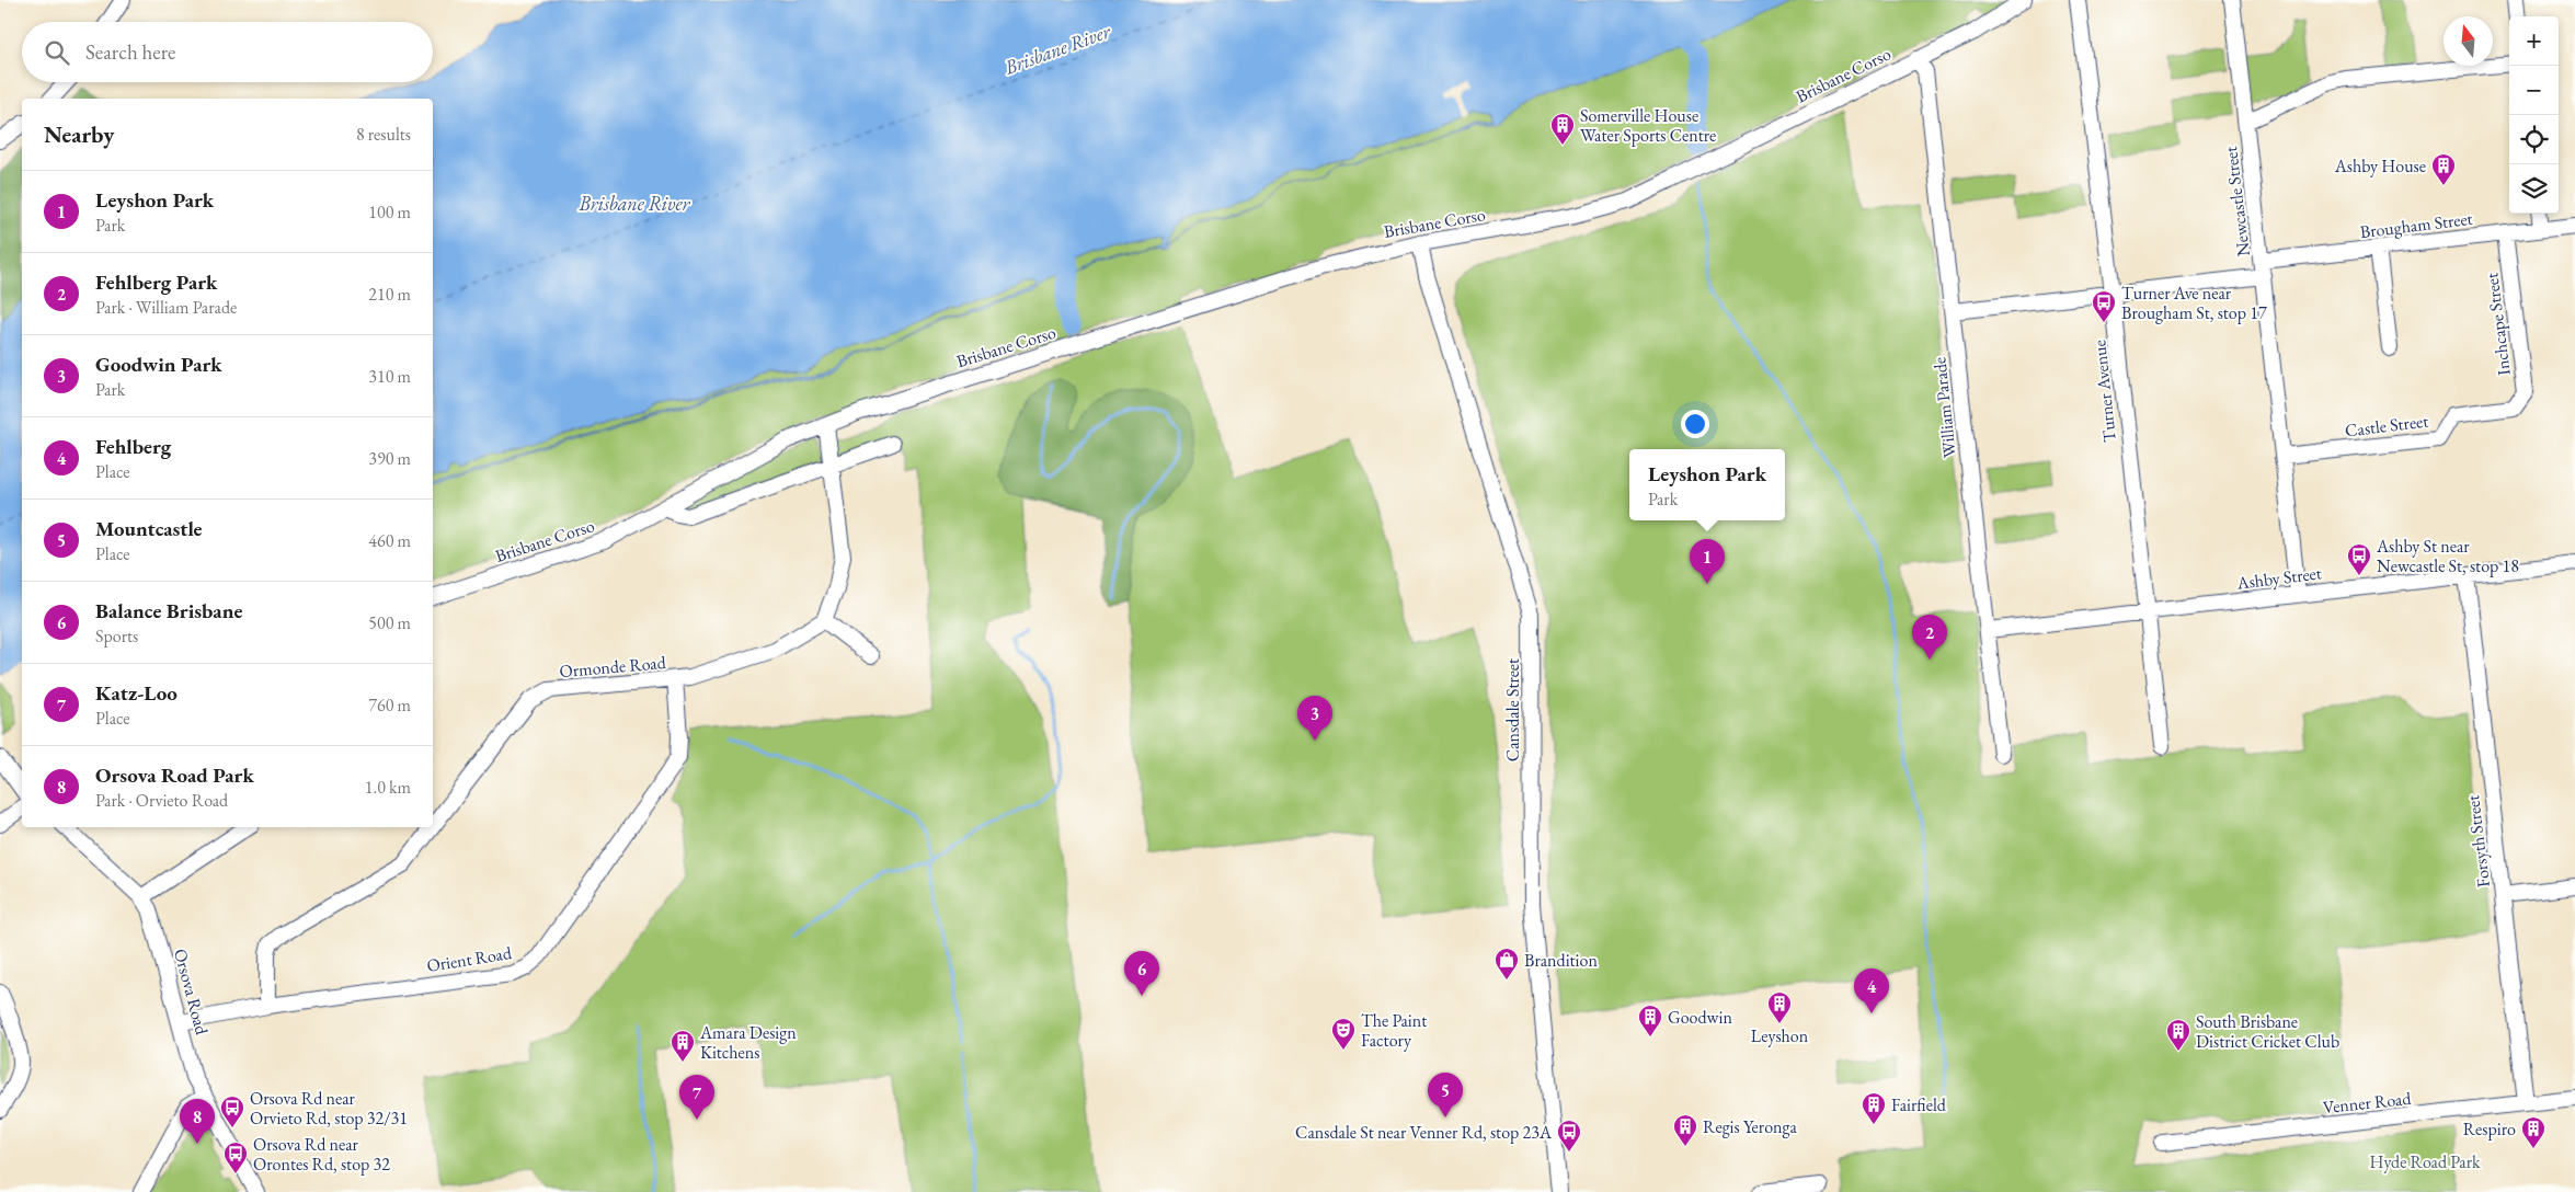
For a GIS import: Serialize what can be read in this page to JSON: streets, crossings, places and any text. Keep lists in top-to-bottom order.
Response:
{
  "streets": {
    "street": [
      "Brisbane Corso",
      "Newcastle Street",
      "Brougham Street",
      "Inchcape Street",
      "Turner Avenue",
      "William Parade",
      "Castle Street",
      "Ashby Street",
      "Ormonde Road",
      "Cansdale Street",
      "Forsyth Street",
      "Orient Road",
      "Orsova Road",
      "Venner Road"
    ]
  },
  "crossings": [
    ["Brisbane Corso", "William Parade"],
    ["Brisbane Corso", "Cansdale Street"],
    ["Newcastle Street", "Brougham Street"],
    ["Newcastle Street", "Castle Street"],
    ["Newcastle Street", "Ashby Street"],
    ["Brougham Street", "Inchcape Street"],
    ["Brougham Street", "Turner Avenue"],
    ["Brougham Street", "William Parade"],
    ["Inchcape Street", "Castle Street"],
    ["Turner Avenue", "Ashby Street"],
    ["William Parade", "Ashby Street"],
    ["Ashby Street", "Forsyth Street"],
    ["Ormonde Road", "Orient Road"],
    ["Forsyth Street", "Venner Road"],
    ["Orient Road", "Orsova Road"]
  ],
  "water": ["Brisbane River"],
  "parks": ["Hyde Road Park"],
  "places": {
    "building": [
      "Somerville House Water Sports Centre",
      "Ashby House",
      "Leyshon",
      "Goodwin",
      "South Brisbane District Cricket Club",
      "Amara Design Kitchens",
      "Fairfield",
      "Regis Yeronga",
      "Respiro"
    ],
    "bus stop": [
      "Turner Ave near Brougham St, stop 17",
      "Ashby St near Newcastle St, stop 18",
      "Orsova Rd near Orvieto Rd, stop 32/31",
      "Cansdale St near Venner Rd, stop 23A",
      "Orsova Rd near Orontes Rd, stop 32"
    ],
    "shop": ["Brandition"],
    "theatre": ["The Paint Factory"]
  },
  "north": "top",
  "page": {
    "map_buttons": ["+", "−"],
    "search": "Search here",
    "heading": ["Nearby", "8 results"],
    "list": [
      {
        "mark": "1",
        "name": "Leyshon Park",
        "note": "Park",
        "value": "100 m"
      },
      {
        "mark": "2",
        "name": "Fehlberg Park",
        "note": "Park · William Parade",
        "value": "210 m"
      },
      {
        "mark": "3",
        "name": "Goodwin Park",
        "note": "Park",
        "value": "310 m"
      },
      {
        "mark": "4",
        "name": "Fehlberg",
        "note": "Place",
        "value": "390 m"
      },
      {
        "mark": "5",
        "name": "Mountcastle",
        "note": "Place",
        "value": "460 m"
      },
      {
        "mark": "6",
        "name": "Balance Brisbane",
        "note": "Sports",
        "value": "500 m"
      },
      {
        "mark": "7",
        "name": "Katz-Loo",
        "note": "Place",
        "value": "760 m"
      },
      {
        "mark": "8",
        "name": "Orsova Road Park",
        "note": "Park · Orvieto Road",
        "value": "1.0 km"
      }
    ],
    "popup": ["Leyshon Park", "Park"],
    "pins": [
      "1",
      "2",
      "3",
      "6",
      "4",
      "5",
      "7",
      "8"
    ]
  }
}
